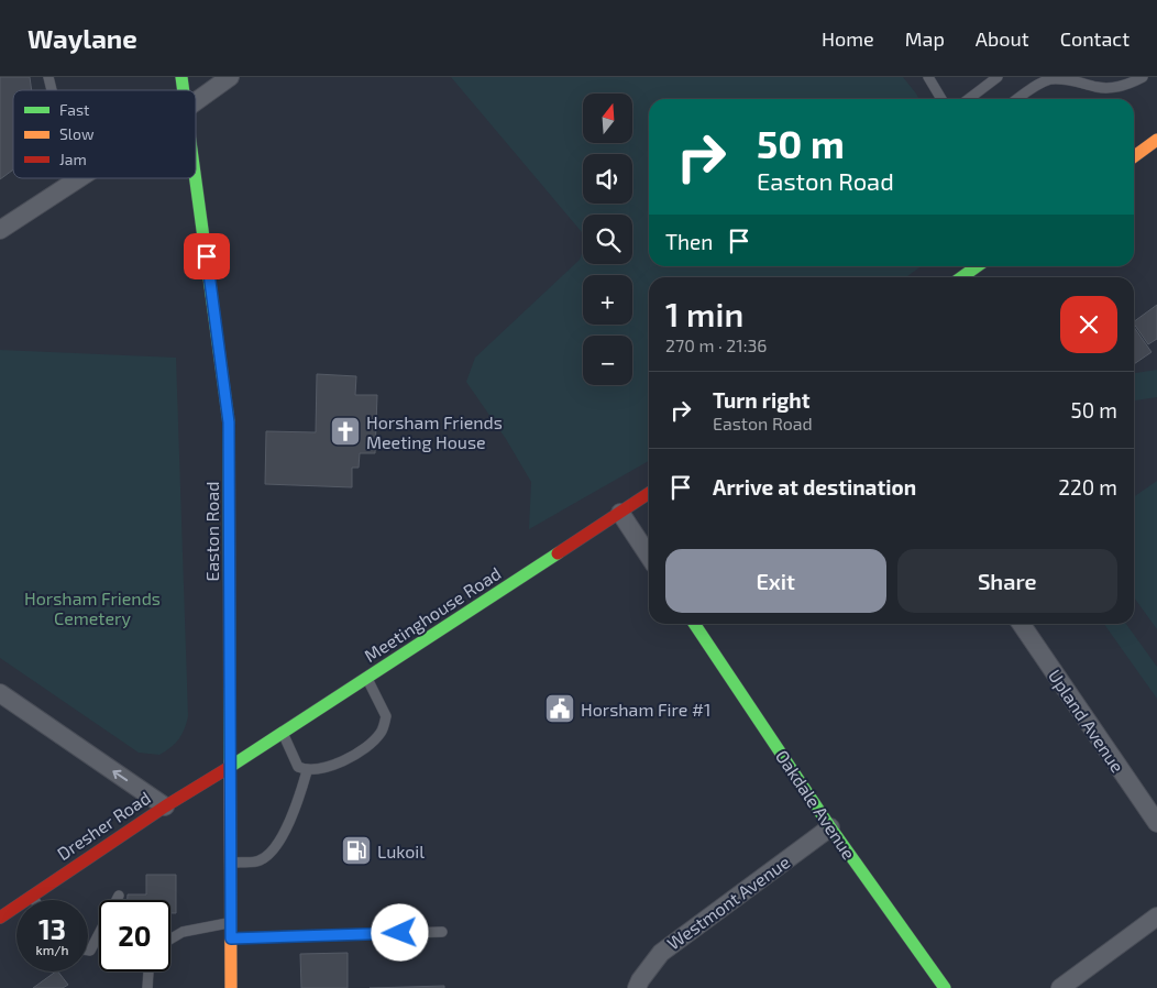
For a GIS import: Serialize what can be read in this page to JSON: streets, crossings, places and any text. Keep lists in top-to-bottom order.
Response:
{
  "streets": {
    "main road": [
      "Easton Road",
      "Meetinghouse Road",
      "Oakdale Avenue",
      "Dresher Road"
    ],
    "street": ["Upland Avenue", "Westmont Avenue"]
  },
  "crossings": [
    ["Easton Road", "Meetinghouse Road"],
    ["Easton Road", "Dresher Road"],
    ["Meetinghouse Road", "Dresher Road"],
    ["Oakdale Avenue", "Westmont Avenue"]
  ],
  "parks": ["Horsham Friends Cemetery"],
  "places": {
    "church": ["Horsham Friends Meeting House"],
    "public building": ["Horsham Fire #1"],
    "fuel station": ["Lukoil"]
  },
  "legend": ["Fast", "Slow", "Jam"],
  "north": "top",
  "page": {
    "header": "Waylane",
    "nav": [
      "Home",
      "Map",
      "About",
      "Contact"
    ],
    "map_buttons": ["+", "−"],
    "turn": ["50 m", "Easton Road"],
    "then": "Then",
    "heading": ["1 min", "270 m · 21:36"],
    "list": [
      {
        "name": "Turn right",
        "note": "Easton Road",
        "value": "50 m"
      },
      {
        "name": "Arrive at destination",
        "value": "220 m"
      }
    ],
    "buttons": ["Exit", "Share"],
    "speed": "13 km/h",
    "limit": "20"
  }
}
